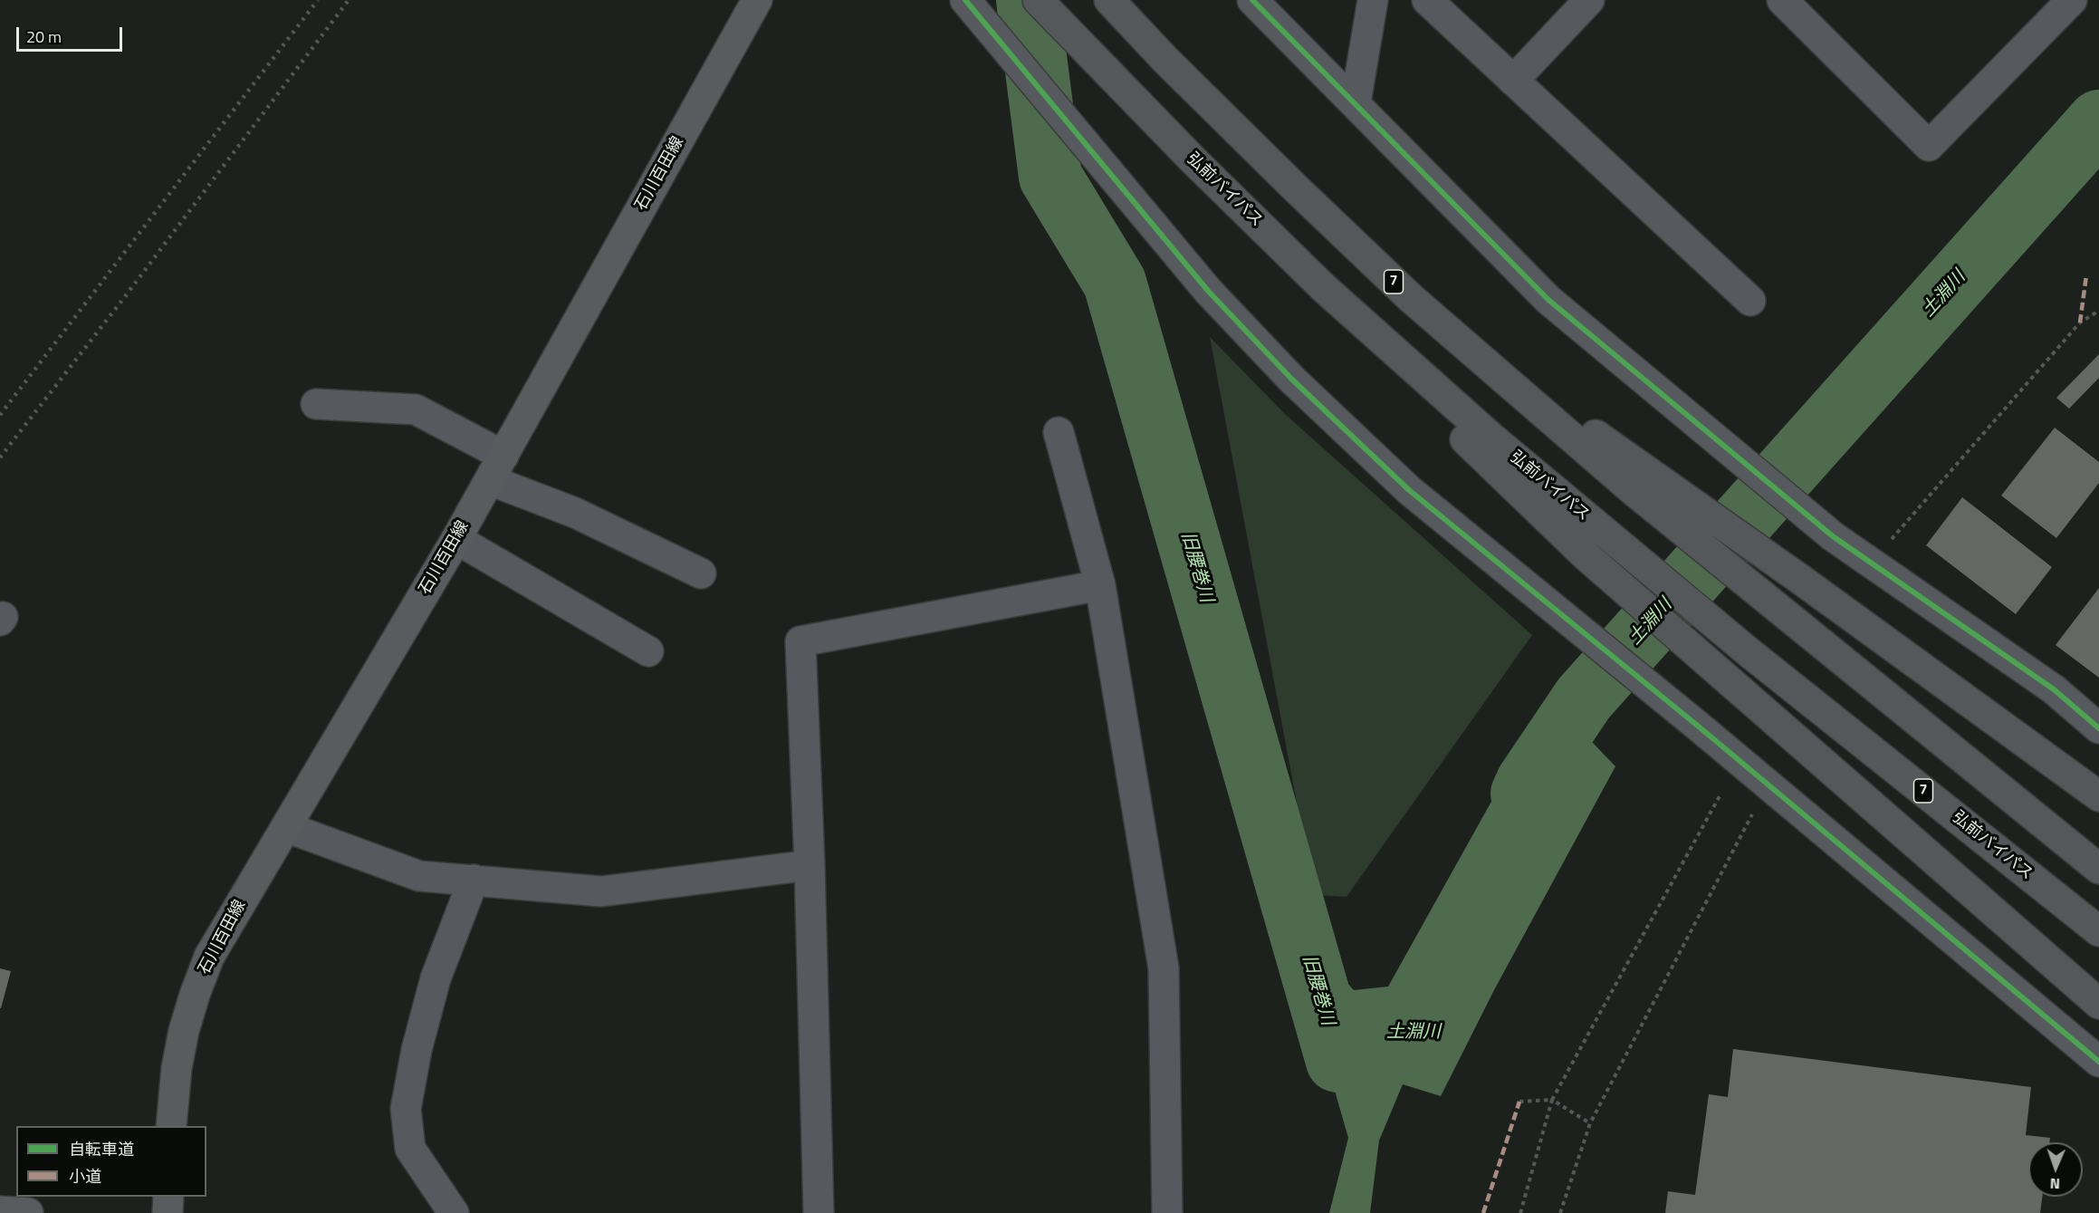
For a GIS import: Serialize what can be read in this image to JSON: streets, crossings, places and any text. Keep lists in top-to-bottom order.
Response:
{
  "streets": {
    "highway": ["弘前バイパス", "7"],
    "main road": ["石川百田線"]
  },
  "water": ["土淵川", "旧腰巻川"],
  "legend": ["自転車道", "小道"],
  "scale_bar": "20 m",
  "north": "bottom"
}
